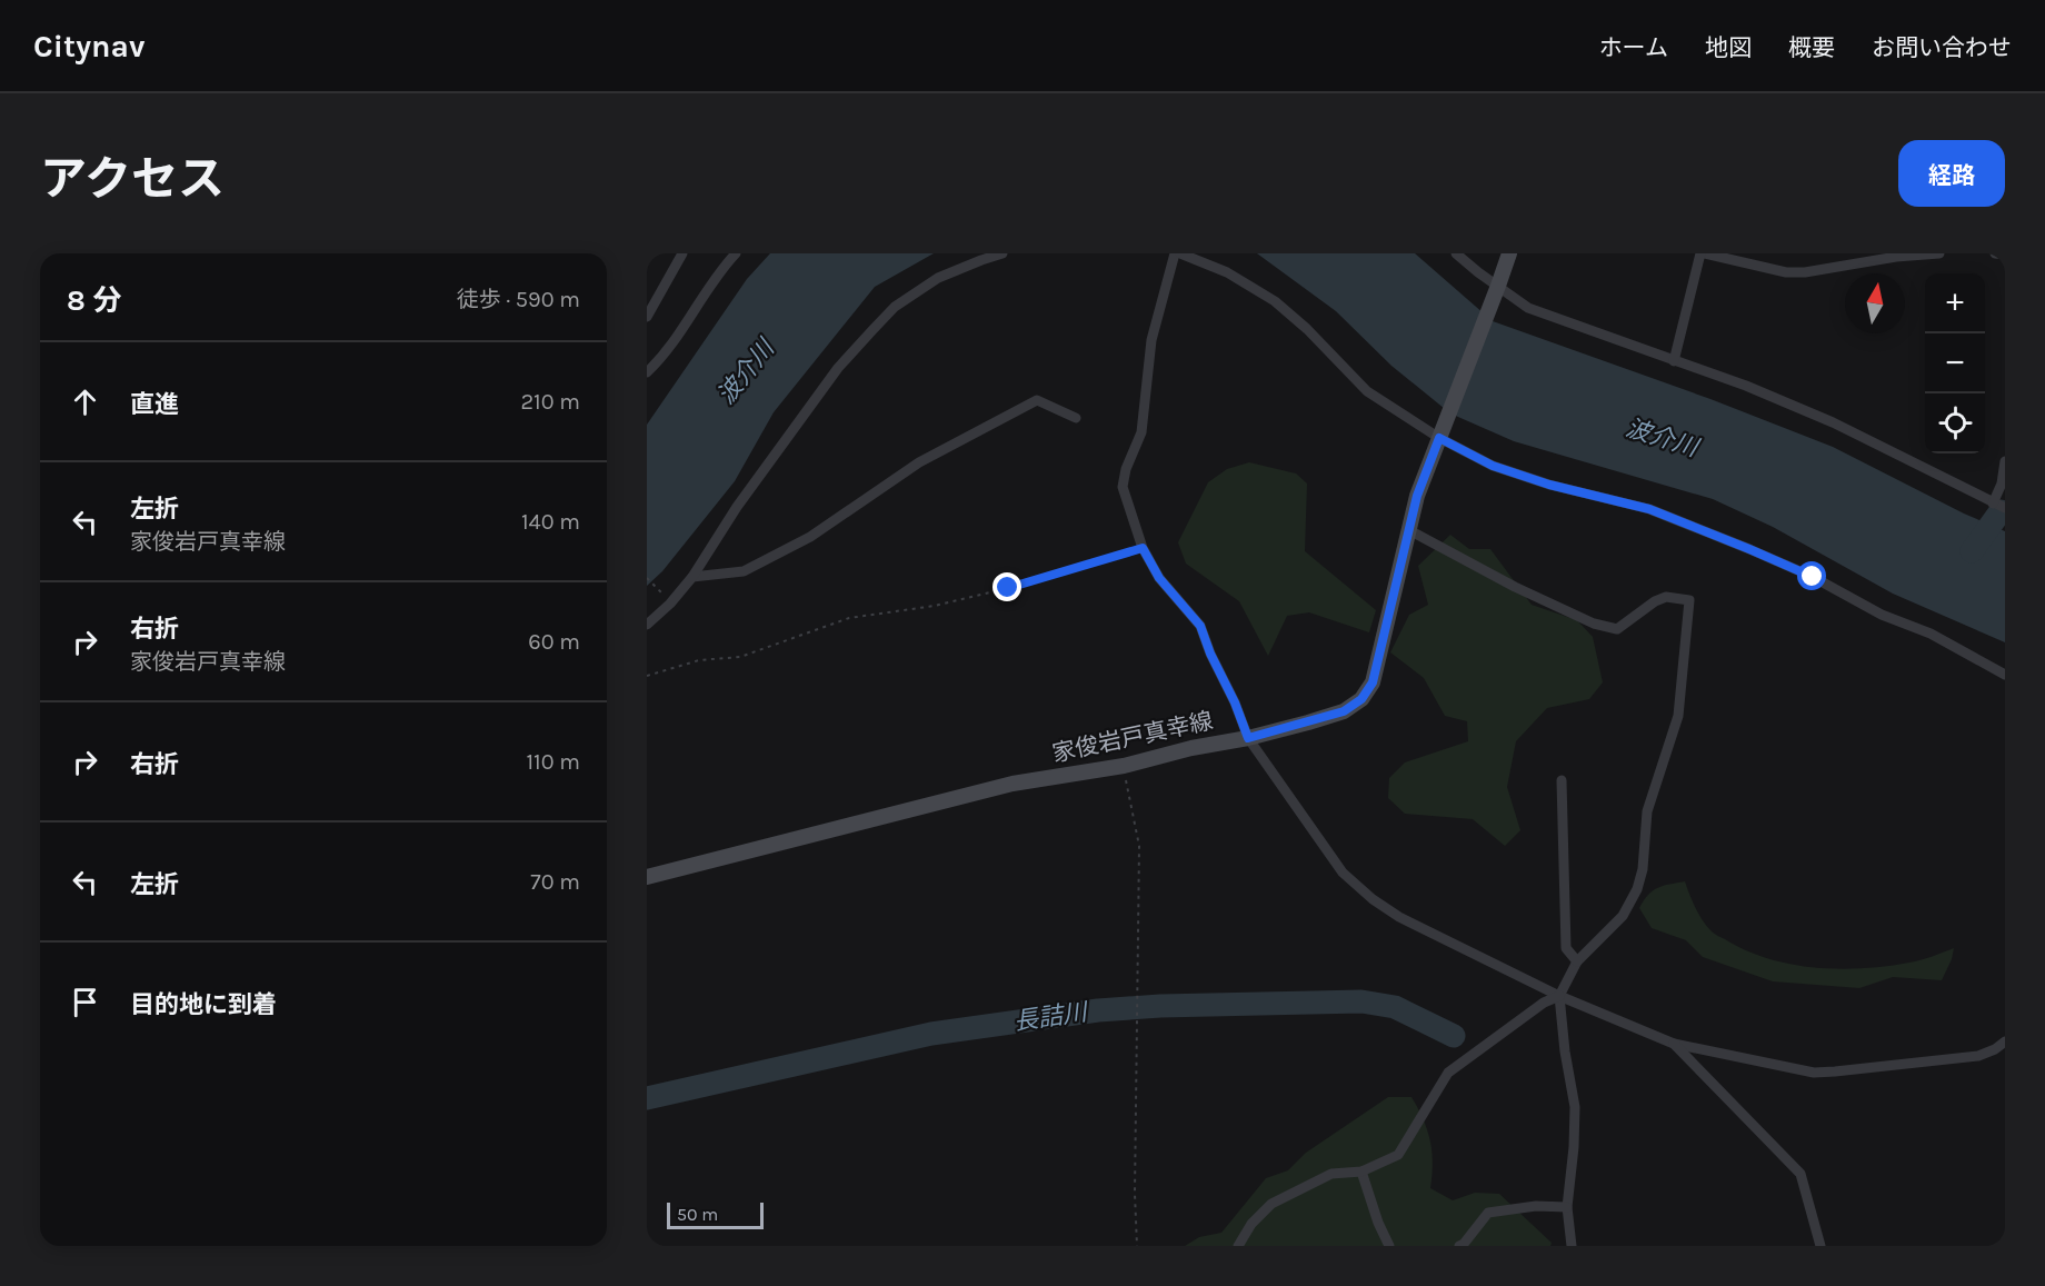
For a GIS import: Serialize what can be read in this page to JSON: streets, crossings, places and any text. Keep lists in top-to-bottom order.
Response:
{
  "streets": {
    "main road": ["家俊岩戸真幸線"]
  },
  "water": ["波介川", "長詰川"],
  "scale_bar": "50 m",
  "north": "top",
  "page": {
    "header": "Citynav",
    "nav": [
      "ホーム",
      "地図",
      "概要",
      "お問い合わせ"
    ],
    "title": "アクセス",
    "buttons": "経路",
    "heading": ["8 分", "徒歩 · 590 m"],
    "map_buttons": ["+", "−"],
    "list": [
      ["直進", "210 m"],
      ["左折", "家俊岩戸真幸線", "140 m"],
      ["右折", "家俊岩戸真幸線", "60 m"],
      ["右折", "110 m"],
      ["左折", "70 m"],
      "目的地に到着"
    ],
    "scale": "50 m"
  }
}
